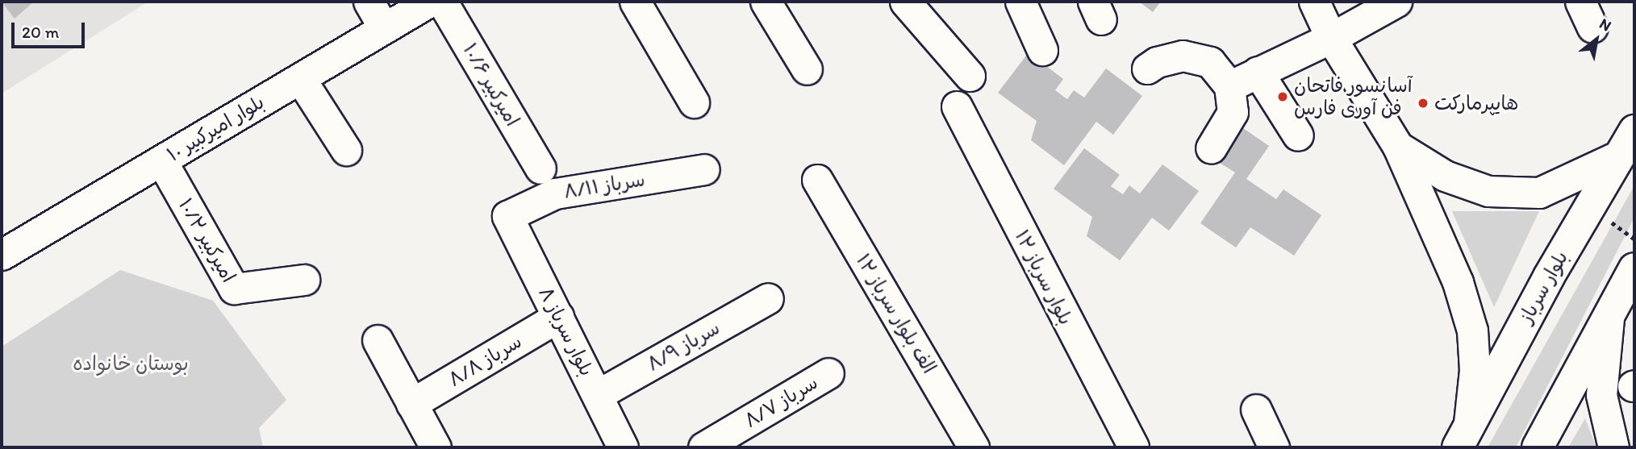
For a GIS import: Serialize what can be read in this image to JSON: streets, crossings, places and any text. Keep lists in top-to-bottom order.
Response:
{
  "streets": {
    "main road": ["بلوار سرباز"],
    "street": [
      "۱۰/۶ امیرکبیر",
      "۱۰ بلوار امیرکبیر",
      "۸/۱۱ سرباز",
      "۱۰/۲ امیرکبیر",
      "۱۲ بلوار سرباز",
      "۱۲ الف بلوار سرباز",
      "۸ بلوار سرباز",
      "۸/۹ سرباز",
      "۸/۸ سرباز",
      "۸/۷ سرباز"
    ]
  },
  "crossings": [
    ["۱۰ بلوار امیرکبیر", "۱۰/۲ امیرکبیر"],
    ["۸/۱۱ سرباز", "۸ بلوار سرباز"],
    ["۸ بلوار سرباز", "۸/۹ سرباز"],
    ["۸ بلوار سرباز", "۸/۸ سرباز"]
  ],
  "parks": ["بوستان خانواده"],
  "places": ["آسانسور فاتحان فن آوری فارس", "هایپرمارکت"],
  "scale_bar": "20 m",
  "north": "top right"
}
